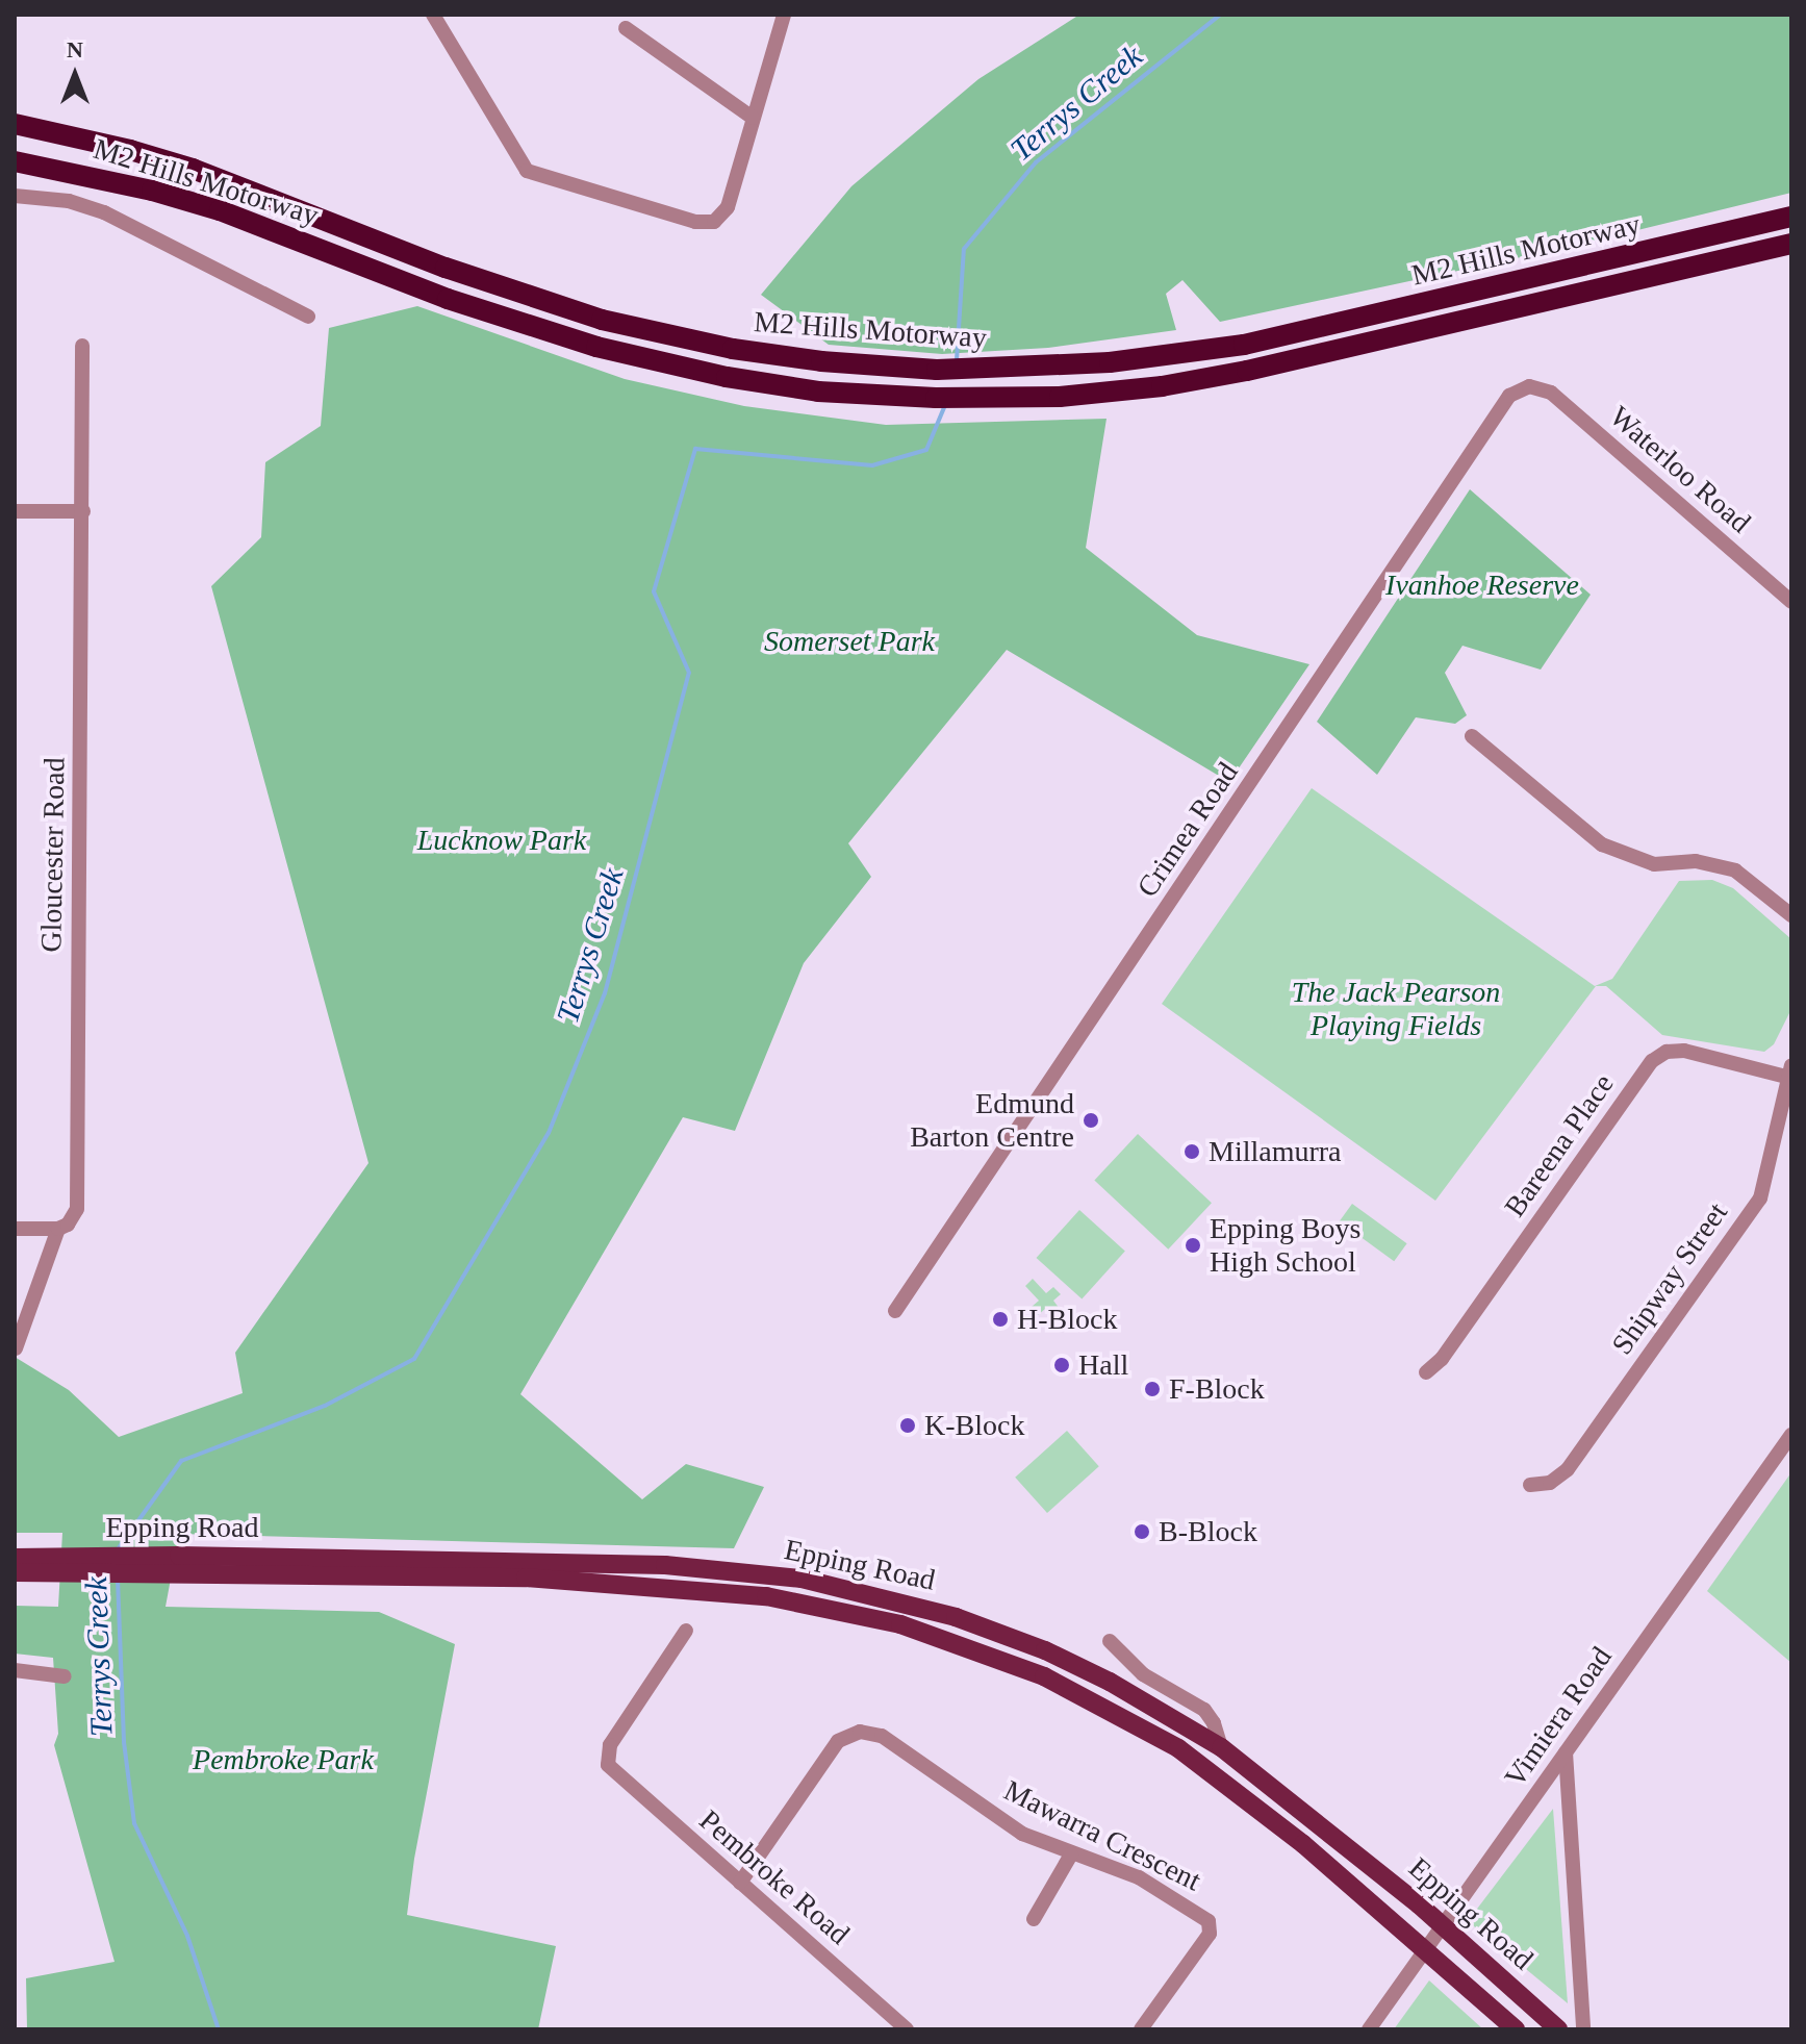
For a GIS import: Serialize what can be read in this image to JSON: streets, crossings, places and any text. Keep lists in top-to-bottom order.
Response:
{
  "streets": {
    "highway": ["M2 Hills Motorway"],
    "main road": ["Epping Road"],
    "street": [
      "Waterloo Road",
      "Crimea Road",
      "Gloucester Road",
      "Bareena Place",
      "Shipway Street",
      "Vimiera Road",
      "Mawarra Crescent",
      "Pembroke Road"
    ]
  },
  "crossings": [
    ["Waterloo Road", "Crimea Road"],
    ["Bareena Place", "Shipway Street"],
    ["Epping Road", "Vimiera Road"],
    ["Mawarra Crescent", "Pembroke Road"]
  ],
  "water": ["Terrys Creek"],
  "parks": [
    "Ivanhoe Reserve",
    "Somerset Park",
    "Lucknow Park",
    "The Jack Pearson Playing Fields",
    "Pembroke Park"
  ],
  "places": [
    "Edmund Barton Centre",
    "Millamurra",
    "Epping Boys High School",
    "H-Block",
    "Hall",
    "F-Block",
    "K-Block",
    "B-Block"
  ],
  "north": "top"
}
